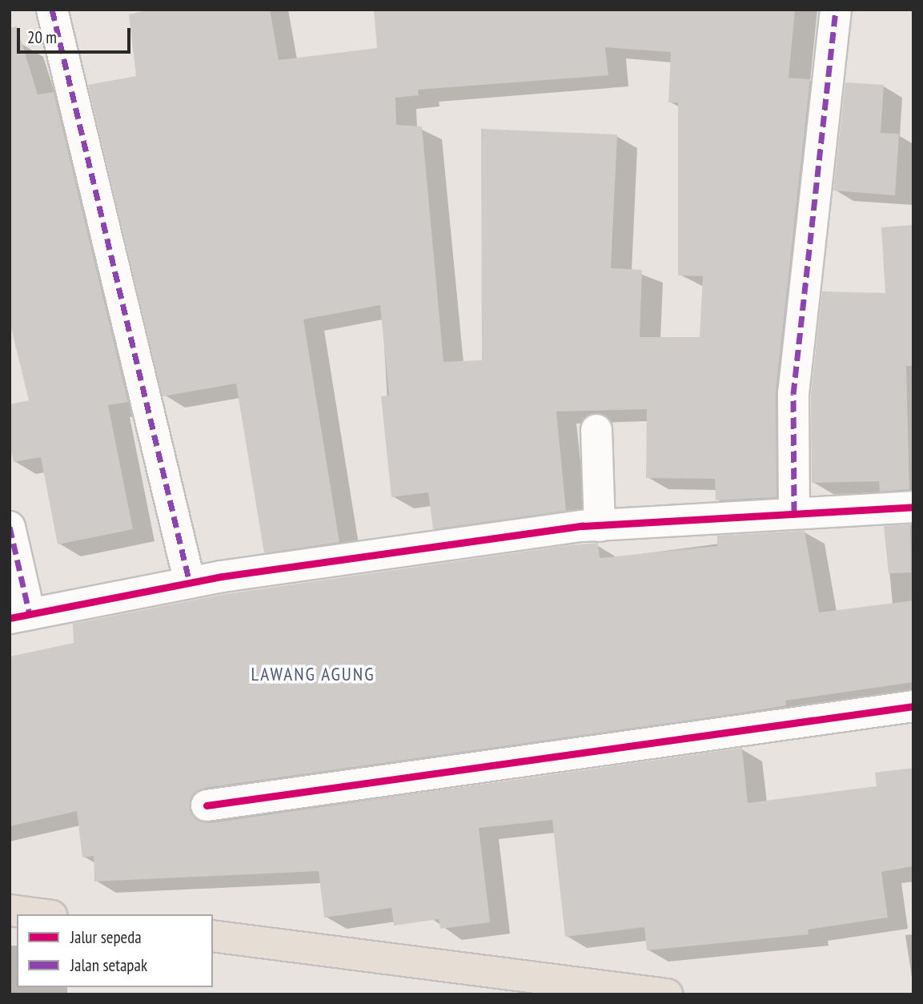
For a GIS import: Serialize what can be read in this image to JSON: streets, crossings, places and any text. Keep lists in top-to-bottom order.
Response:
{
  "districts": ["LAWANG AGUNG"],
  "legend": ["Jalur sepeda", "Jalan setapak"],
  "scale_bar": "20 m"
}
